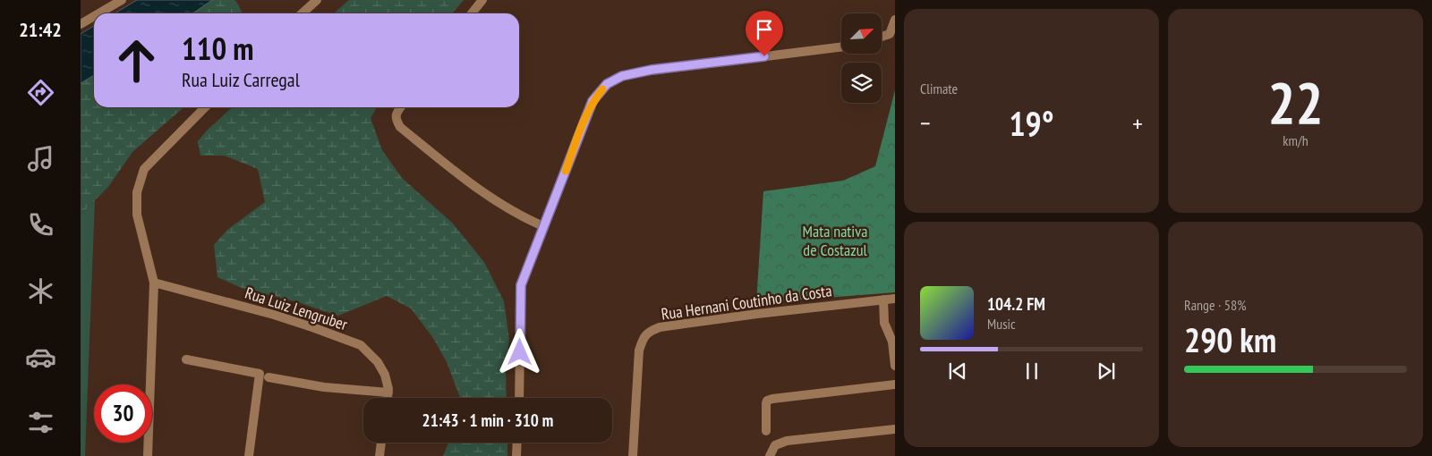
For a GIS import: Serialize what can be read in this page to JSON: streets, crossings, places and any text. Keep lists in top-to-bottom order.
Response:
{
  "streets": {
    "street": ["Rua Hernani Coutinho da Costa", "Rua Luiz Lengruber"]
  },
  "parks": ["Mata nativa de Costazul"],
  "north": "top right",
  "page": {
    "tabs": "21:42",
    "tile": [
      "Climate",
      ["22", "km/h"],
      ["Range · 58%", "290 km"]
    ],
    "turn": ["110 m", "Rua Luiz Carregal"],
    "heat": ["−", "19°", "+"],
    "song": ["104.2 FM", "Music"],
    "limit": "30",
    "trip": "21:43 · 1 min · 310 m"
  }
}
